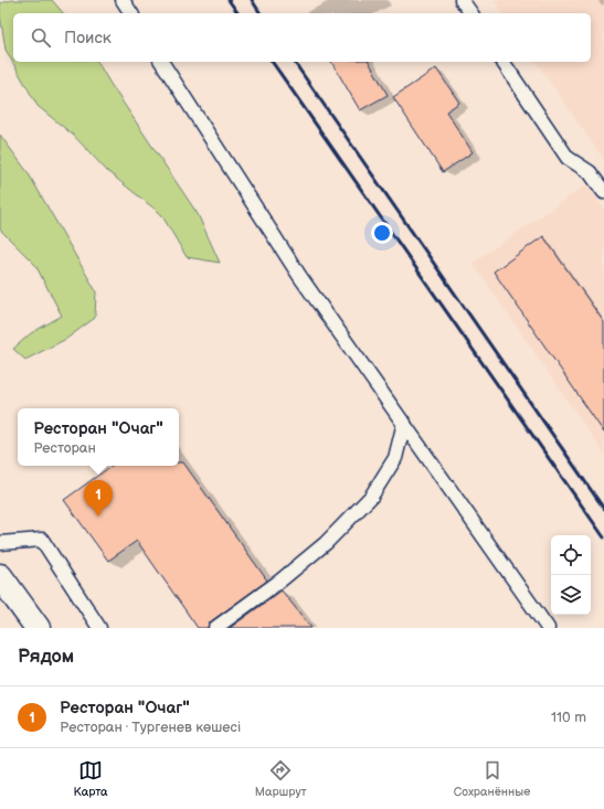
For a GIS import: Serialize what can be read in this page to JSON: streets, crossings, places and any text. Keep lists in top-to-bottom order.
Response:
{
  "page": {
    "search": "Поиск",
    "popup": ["Ресторан \"Очаг\"", "Ресторан"],
    "pins": "1",
    "heading": "Рядом",
    "list": [
      {
        "mark": "1",
        "name": "Ресторан \"Очаг\"",
        "note": "Ресторан · Тургенев көшесі",
        "value": "110 m"
      }
    ],
    "nav": ["Карта", "Маршрут", "Сохранённые"]
  }
}
